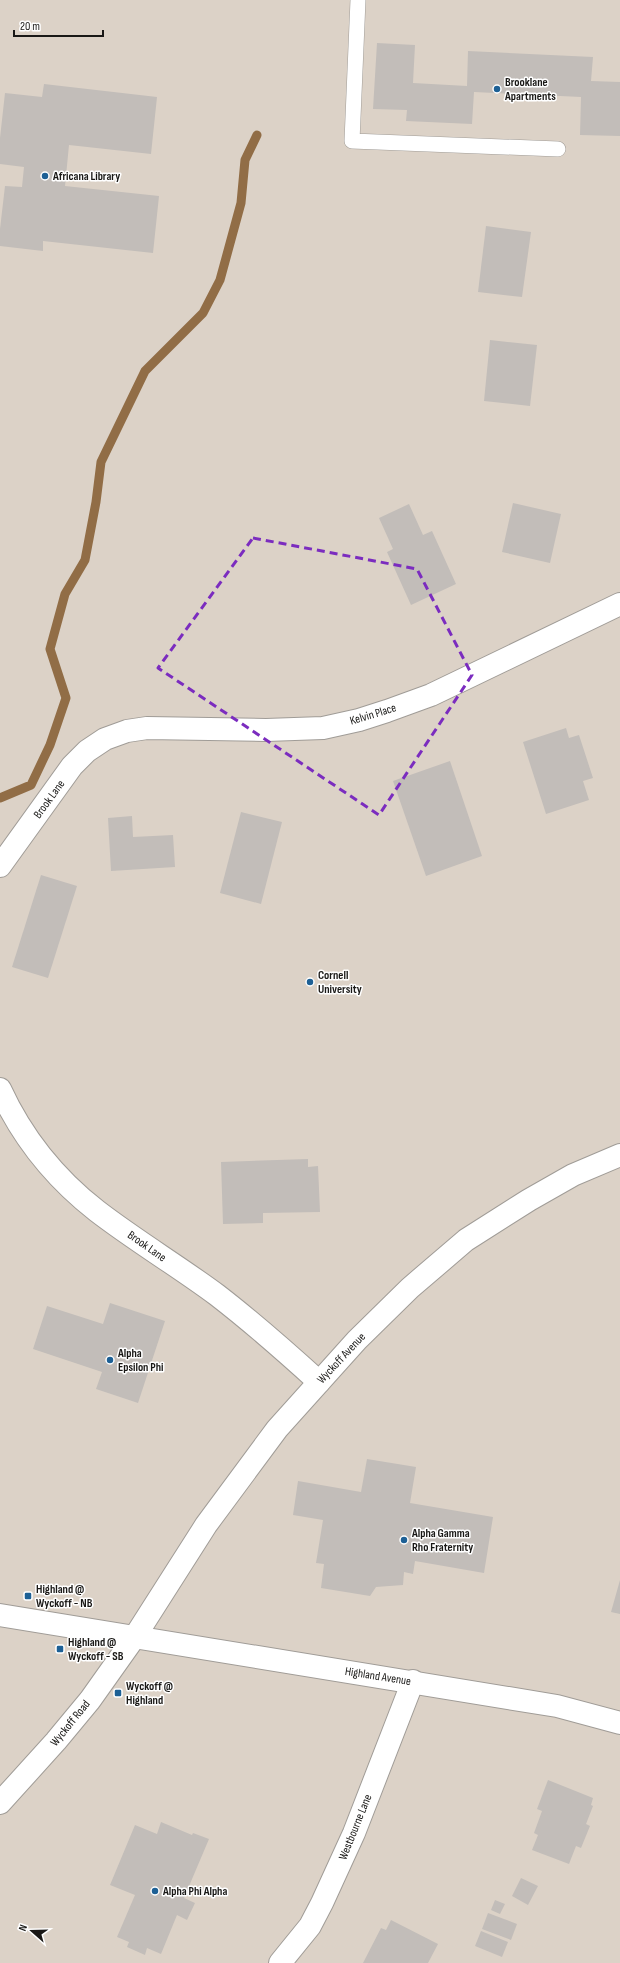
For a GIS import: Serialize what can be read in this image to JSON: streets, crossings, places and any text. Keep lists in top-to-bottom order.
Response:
{
  "streets": {
    "street": [
      "Kelvin Place",
      "Brook Lane",
      "Wyckoff Avenue",
      "Highland Avenue",
      "Wyckoff Road",
      "Westbourne Lane"
    ]
  },
  "crossings": [
    ["Kelvin Place", "Brook Lane"],
    ["Brook Lane", "Wyckoff Avenue"],
    ["Wyckoff Avenue", "Highland Avenue"],
    ["Wyckoff Avenue", "Wyckoff Road"],
    ["Highland Avenue", "Wyckoff Road"],
    ["Highland Avenue", "Westbourne Lane"]
  ],
  "places": {
    "other": [
      "Brooklane Apartments",
      "Africana Library",
      "Cornell University",
      "Alpha Epsilon Phi",
      "Alpha Gamma Rho Fraternity",
      "Alpha Phi Alpha"
    ],
    "transit": ["Highland @ Wyckoff - NB", "Highland @ Wyckoff - SB", "Wyckoff @ Highland"]
  },
  "scale_bar": "20 m",
  "north": "left"
}
